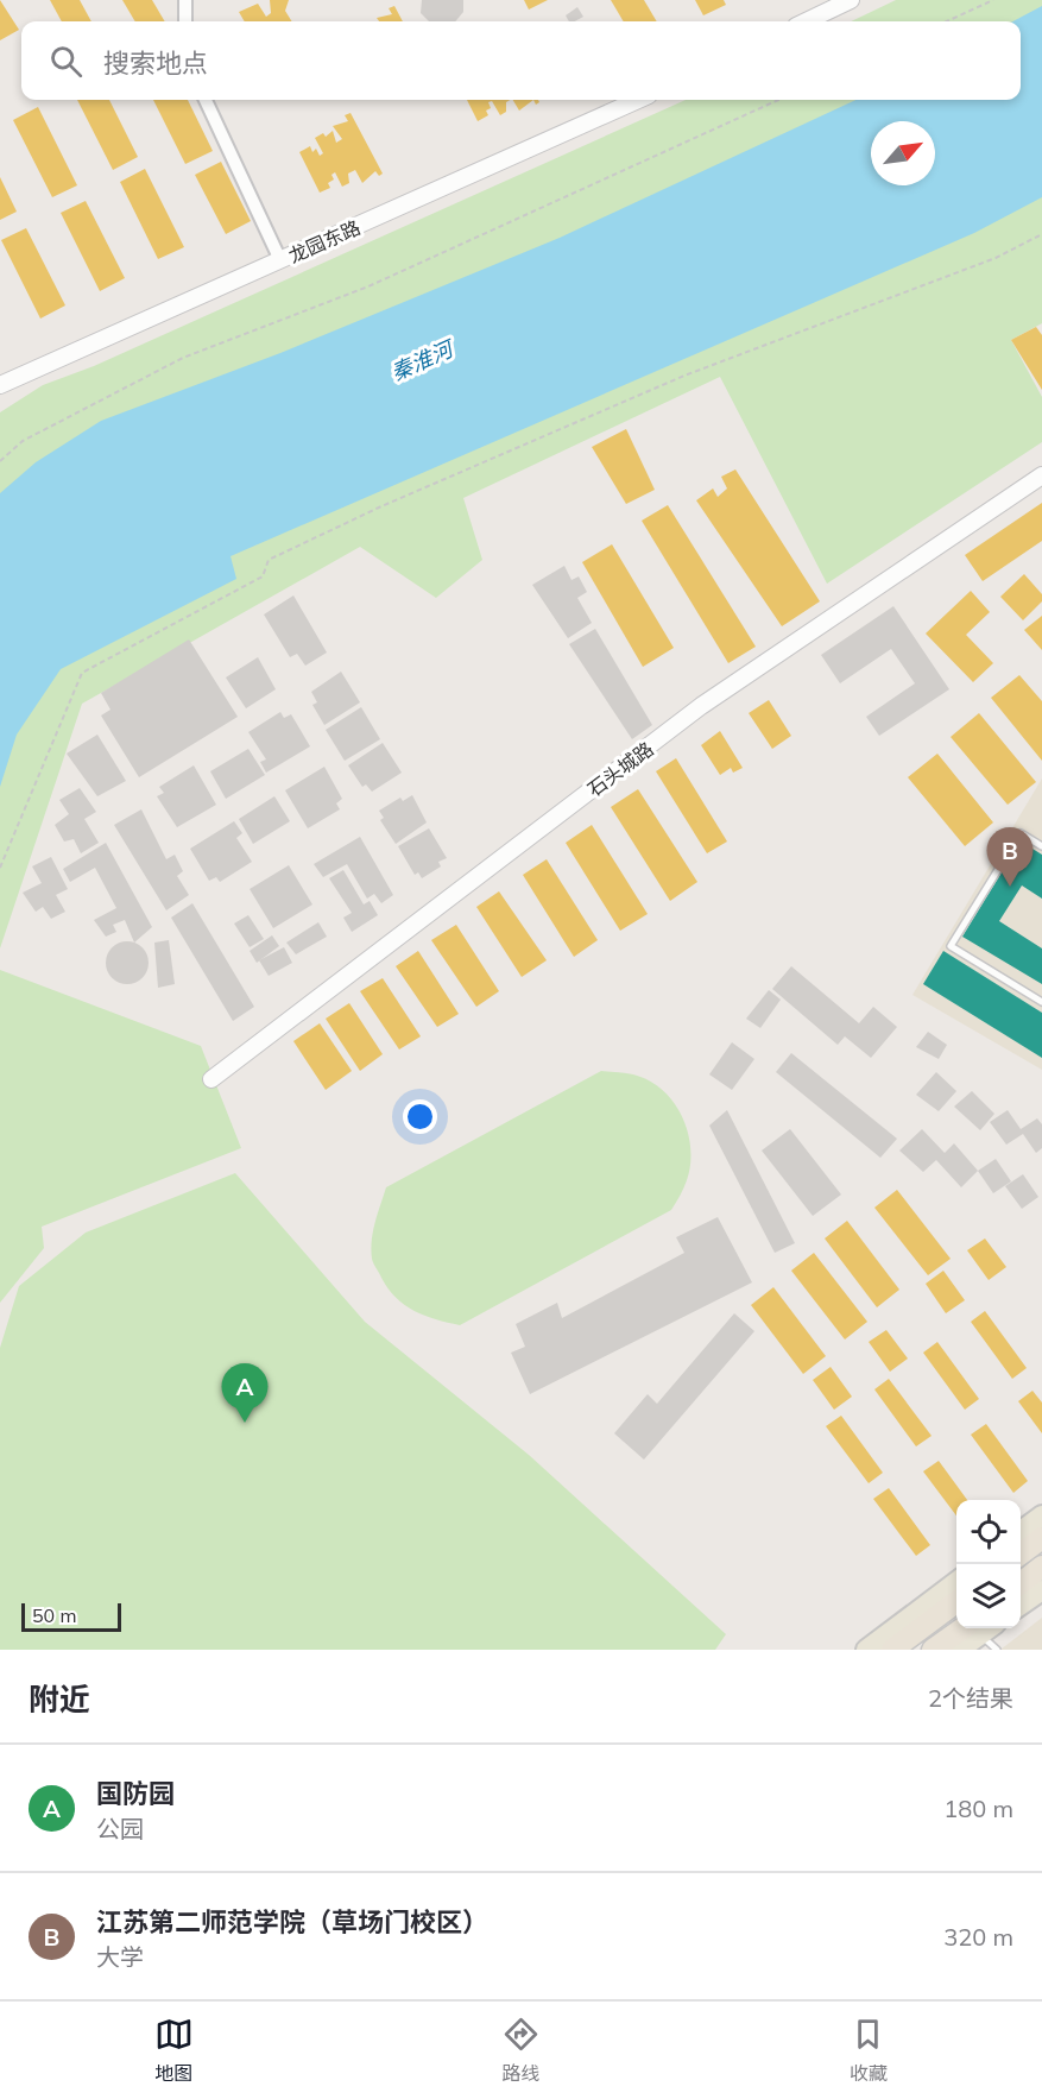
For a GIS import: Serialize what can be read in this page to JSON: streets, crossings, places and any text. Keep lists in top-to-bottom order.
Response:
{
  "streets": {
    "street": ["龙园东路", "石头城路"]
  },
  "water": ["秦淮河"],
  "scale_bar": "50 m",
  "north": "top right",
  "page": {
    "search": "搜索地点",
    "pins": ["B", "A"],
    "scale": "50 m",
    "heading": ["附近", "2个结果"],
    "list": [
      {
        "mark": "A",
        "name": "国防园",
        "note": "公园",
        "value": "180 m"
      },
      {
        "mark": "B",
        "name": "江苏第二师范学院（草场门校区）",
        "note": "大学",
        "value": "320 m"
      }
    ],
    "nav": ["地图", "路线", "收藏"]
  }
}
